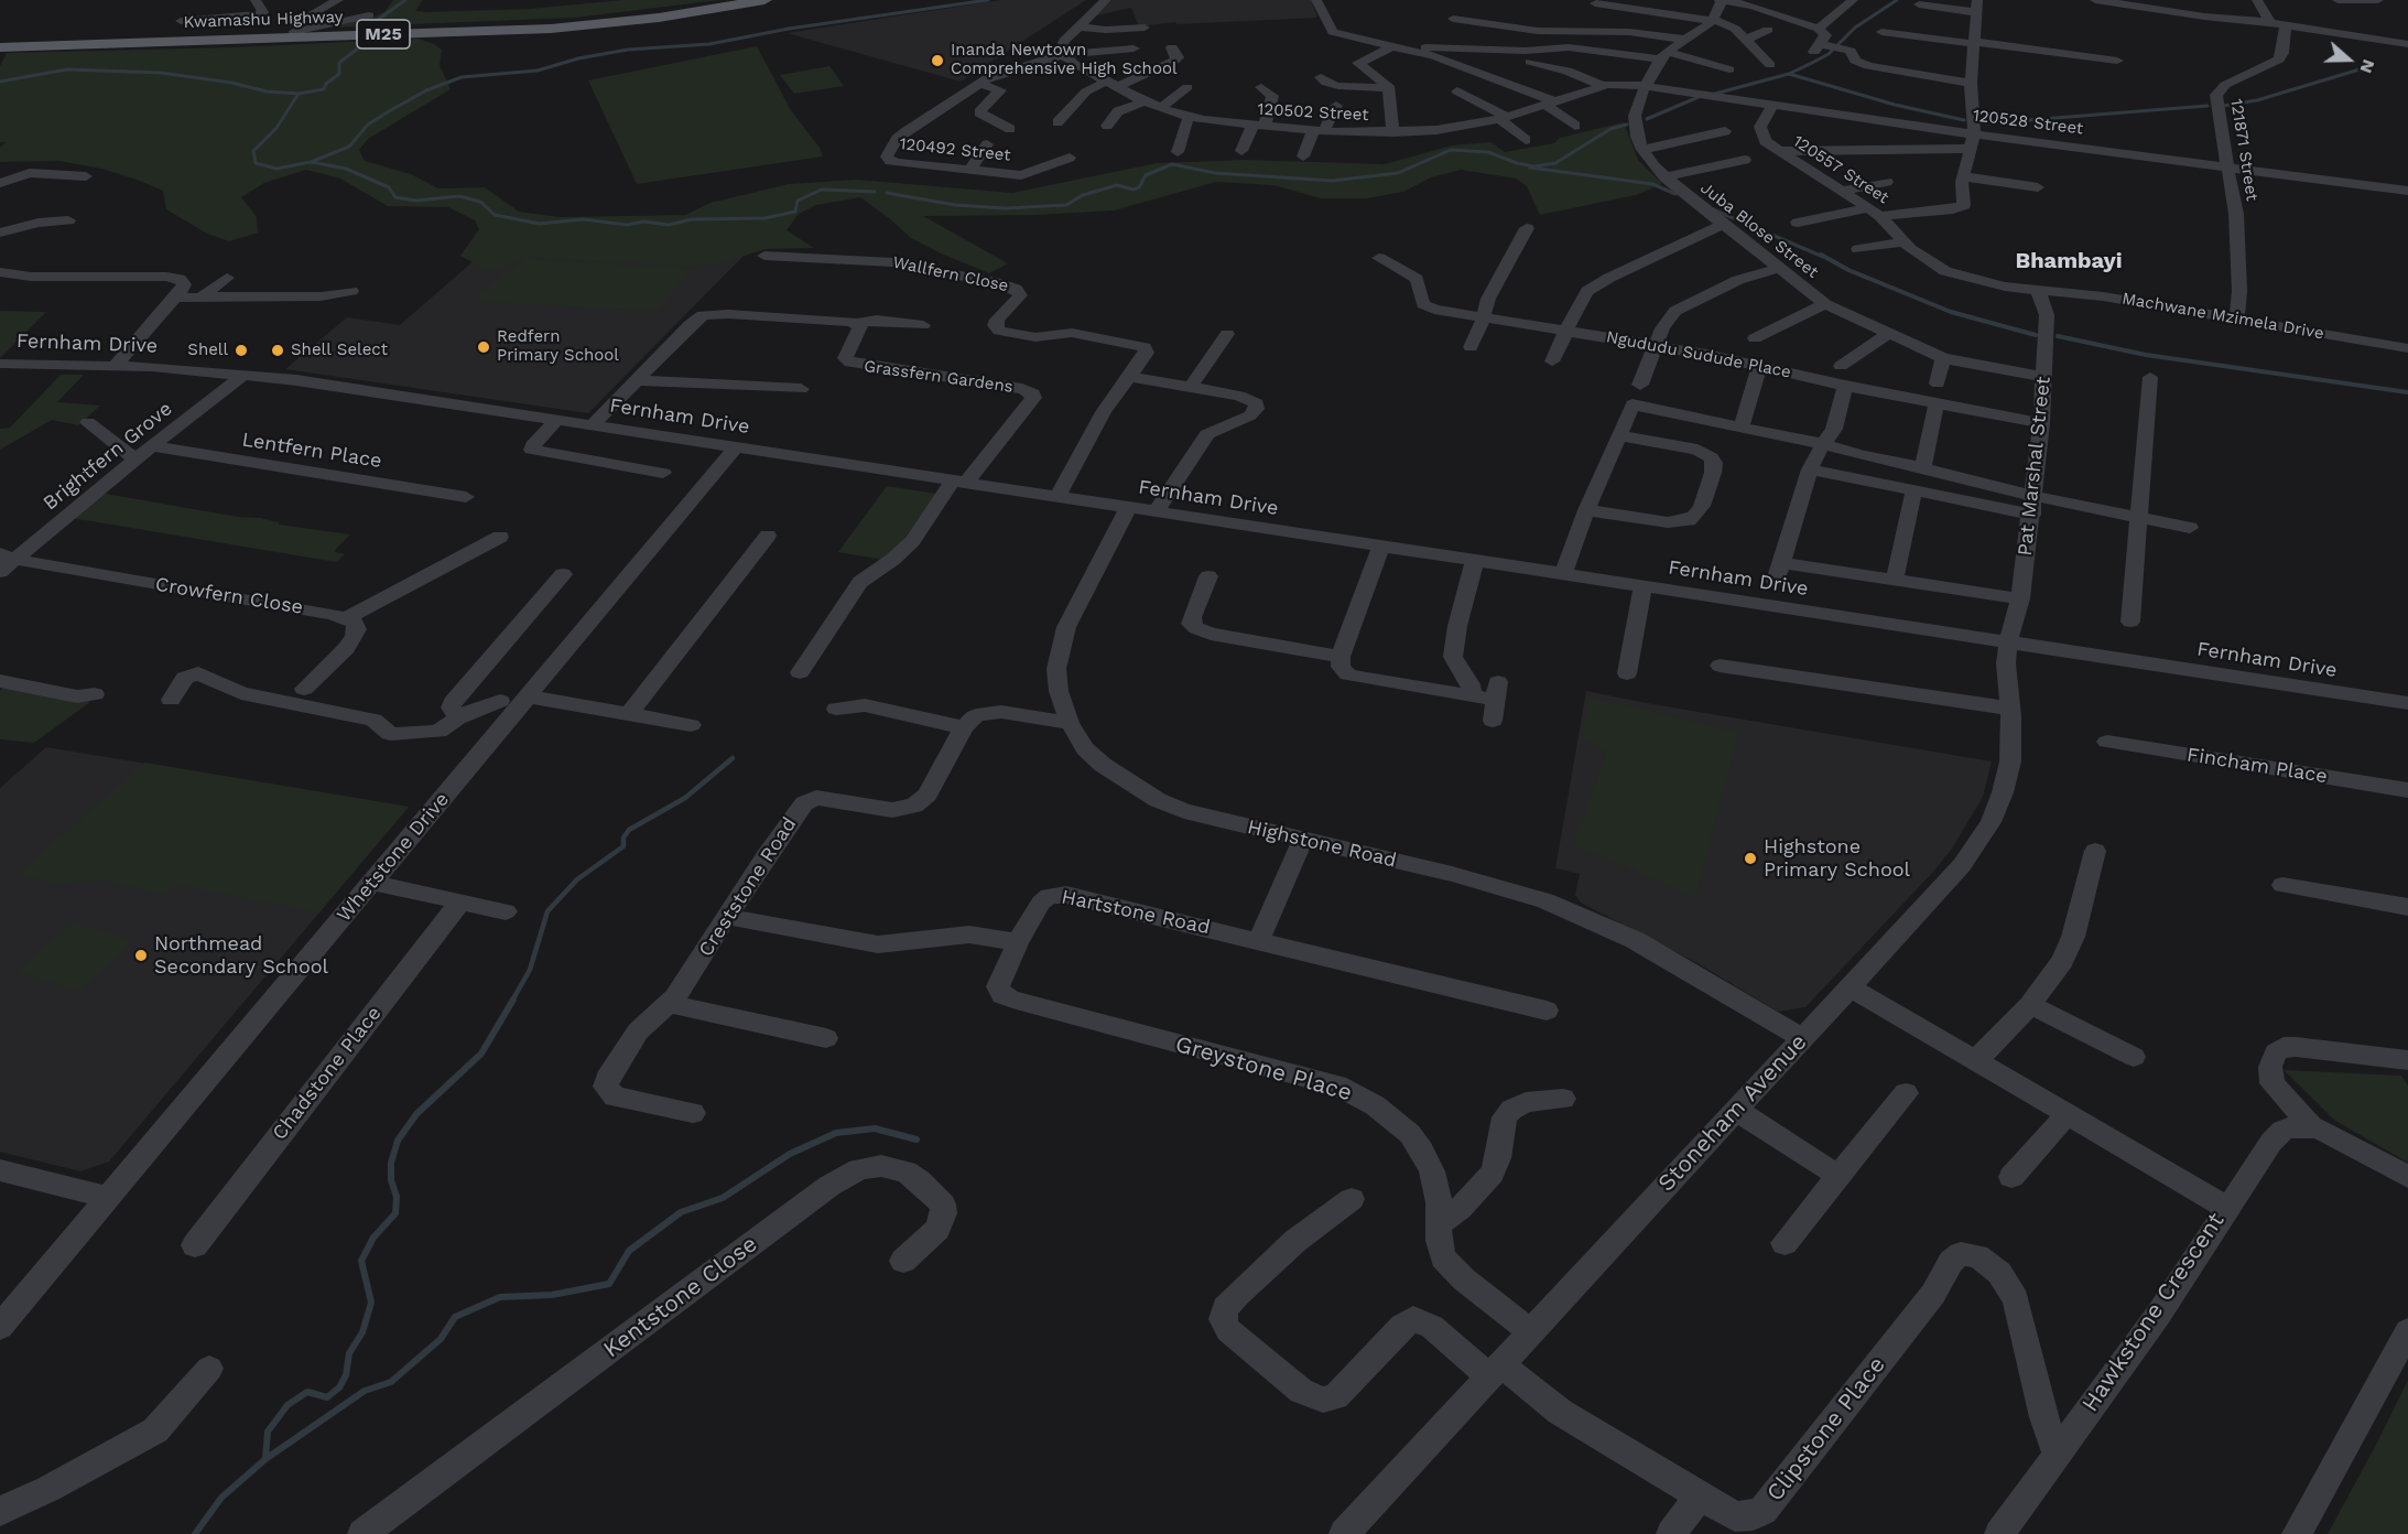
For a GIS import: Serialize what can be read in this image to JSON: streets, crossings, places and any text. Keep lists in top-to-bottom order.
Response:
{
  "streets": {
    "main road": ["Kwamashu Highway", "M25"],
    "street": [
      "120502 Street",
      "120528 Street",
      "120492 Street",
      "121871 Street",
      "120557 Street",
      "Juba Blose Street",
      "Wallfern Close",
      "Machwane Mzimela Drive",
      "Fernham Drive",
      "Ngududu Sudude Place",
      "Grassfern Gardens",
      "Lentfern Place",
      "Brightfern Grove",
      "Pat Marshal Street",
      "Crowfern Close",
      "Fincham Place",
      "Highstone Road",
      "Whetstone Drive",
      "Creststone Road",
      "Hartstone Road",
      "Greystone Place",
      "Chadstone Place",
      "Stoneham Avenue",
      "Kentstone Close",
      "Hawkstone Crescent",
      "Clipstone Place"
    ]
  },
  "crossings": [
    ["120502 Street", "120528 Street"],
    ["120502 Street", "120492 Street"],
    ["120502 Street", "Juba Blose Street"],
    ["120528 Street", "121871 Street"],
    ["120528 Street", "120557 Street"],
    ["120528 Street", "Juba Blose Street"],
    ["121871 Street", "Machwane Mzimela Drive"],
    ["120557 Street", "Machwane Mzimela Drive"],
    ["120557 Street", "Pat Marshal Street"],
    ["Juba Blose Street", "Pat Marshal Street"],
    ["Wallfern Close", "Fernham Drive"],
    ["Machwane Mzimela Drive", "Pat Marshal Street"],
    ["Fernham Drive", "Grassfern Gardens"],
    ["Fernham Drive", "Brightfern Grove"],
    ["Fernham Drive", "Pat Marshal Street"],
    ["Fernham Drive", "Highstone Road"],
    ["Fernham Drive", "Whetstone Drive"],
    ["Fernham Drive", "Stoneham Avenue"],
    ["Ngududu Sudude Place", "Pat Marshal Street"],
    ["Lentfern Place", "Brightfern Grove"],
    ["Brightfern Grove", "Crowfern Close"],
    ["Pat Marshal Street", "Stoneham Avenue"],
    ["Highstone Road", "Stoneham Avenue"],
    ["Hartstone Road", "Greystone Place"],
    ["Greystone Place", "Stoneham Avenue"],
    ["Stoneham Avenue", "Hawkstone Crescent"],
    ["Hawkstone Crescent", "Clipstone Place"]
  ],
  "districts": ["Bhambayi"],
  "places": [
    "Inanda Newtown Comprehensive High School",
    "Redfern Primary School",
    "Shell",
    "Shell Select",
    "Highstone Primary School",
    "Northmead Secondary School"
  ],
  "north": "right"
}
